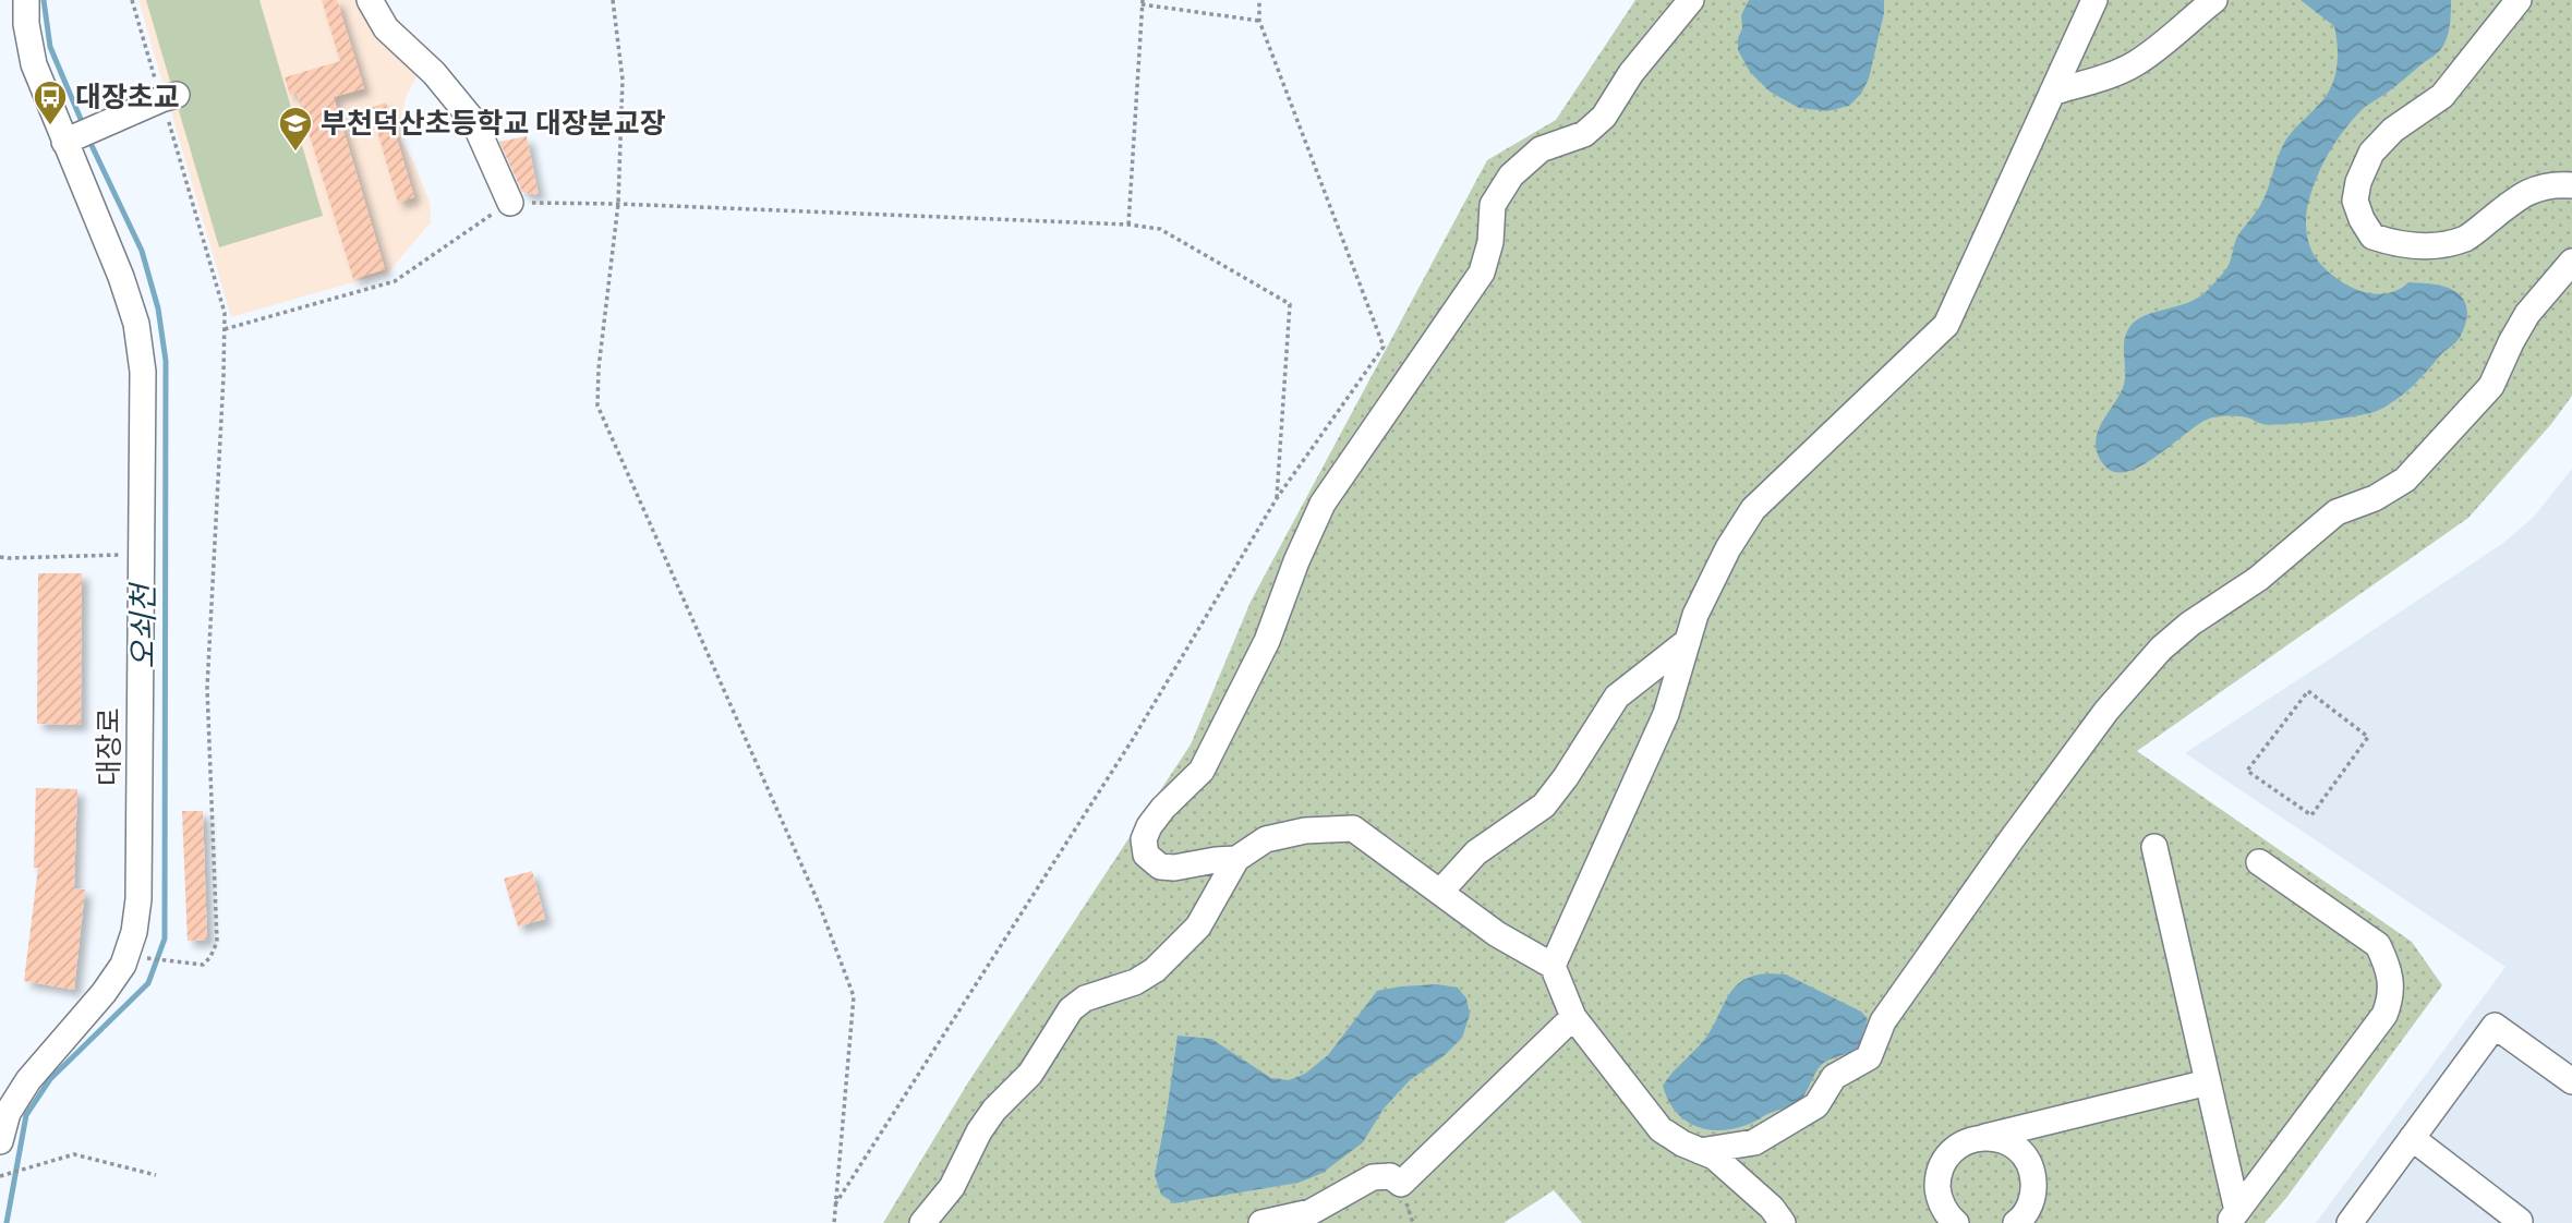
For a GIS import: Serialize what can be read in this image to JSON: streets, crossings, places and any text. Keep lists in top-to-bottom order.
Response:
{
  "streets": {
    "street": ["대장로"]
  },
  "water": ["오쇠천"],
  "places": {
    "bus stop": ["대장초교"],
    "school or university": ["부천덕산초등학교 대장분교장"]
  }
}
